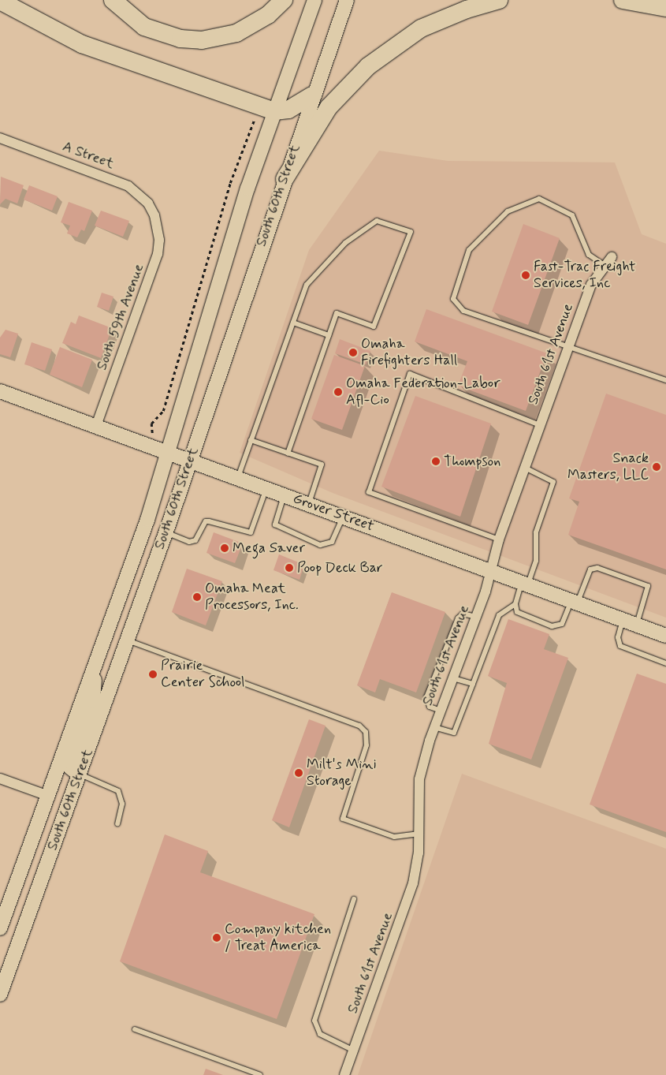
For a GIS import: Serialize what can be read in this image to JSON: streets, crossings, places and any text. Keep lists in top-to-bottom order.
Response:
{
  "streets": {
    "main road": ["South 60th Street", "Grover Street"],
    "street": ["A Street", "South 59th Avenue", "South 61st Avenue"]
  },
  "crossings": [
    ["A Street", "South 59th Avenue"],
    ["South 60th Street", "Grover Street"],
    ["South 59th Avenue", "Grover Street"],
    ["South 61st Avenue", "Grover Street"]
  ],
  "places": [
    "Fast-Trac Freight Services, Inc",
    "Omaha Firefighters Hall",
    "Omaha Federation-Labor Afl-Cio",
    "Thompson",
    "Snack Masters, LLC",
    "Mega Saver",
    "Poop Deck Bar",
    "Omaha Meat Processors, Inc.",
    "Prairie Center School",
    "Milt's Mini Storage",
    "Company kitchen / Treat America"
  ]
}
